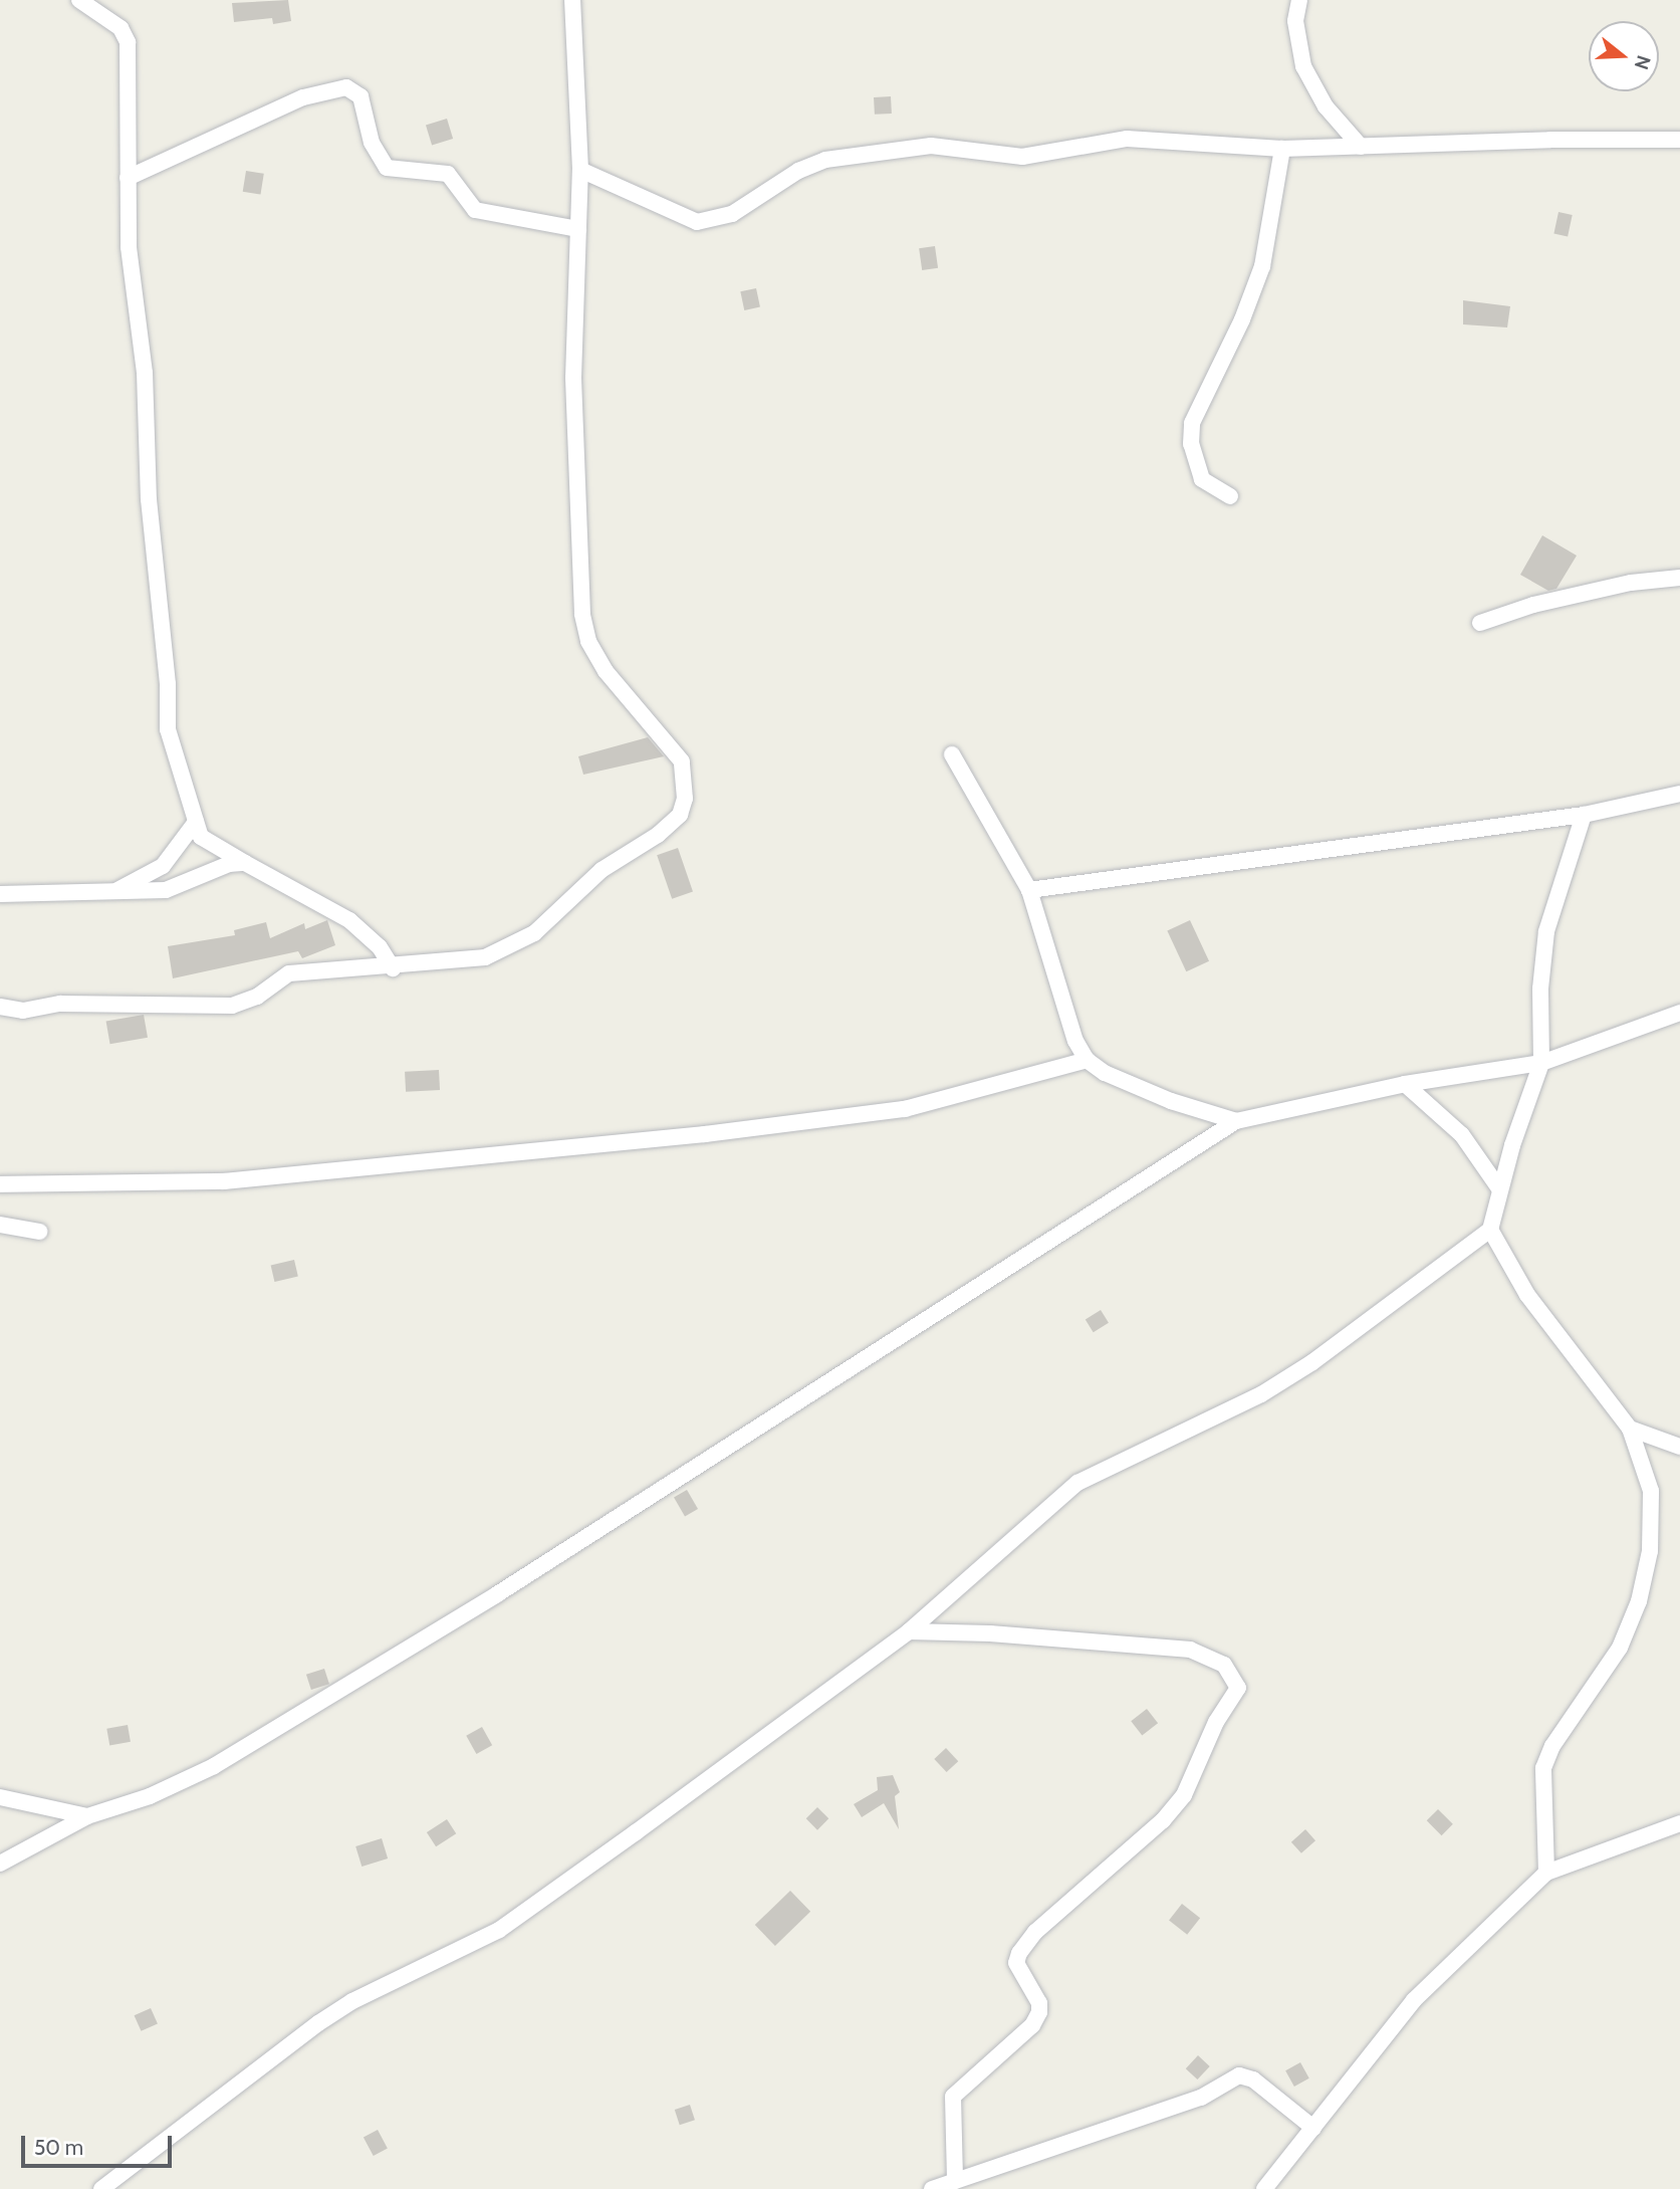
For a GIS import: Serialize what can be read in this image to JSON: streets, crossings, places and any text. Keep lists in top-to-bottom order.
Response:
{
  "scale_bar": "50 m",
  "north": "right"
}
